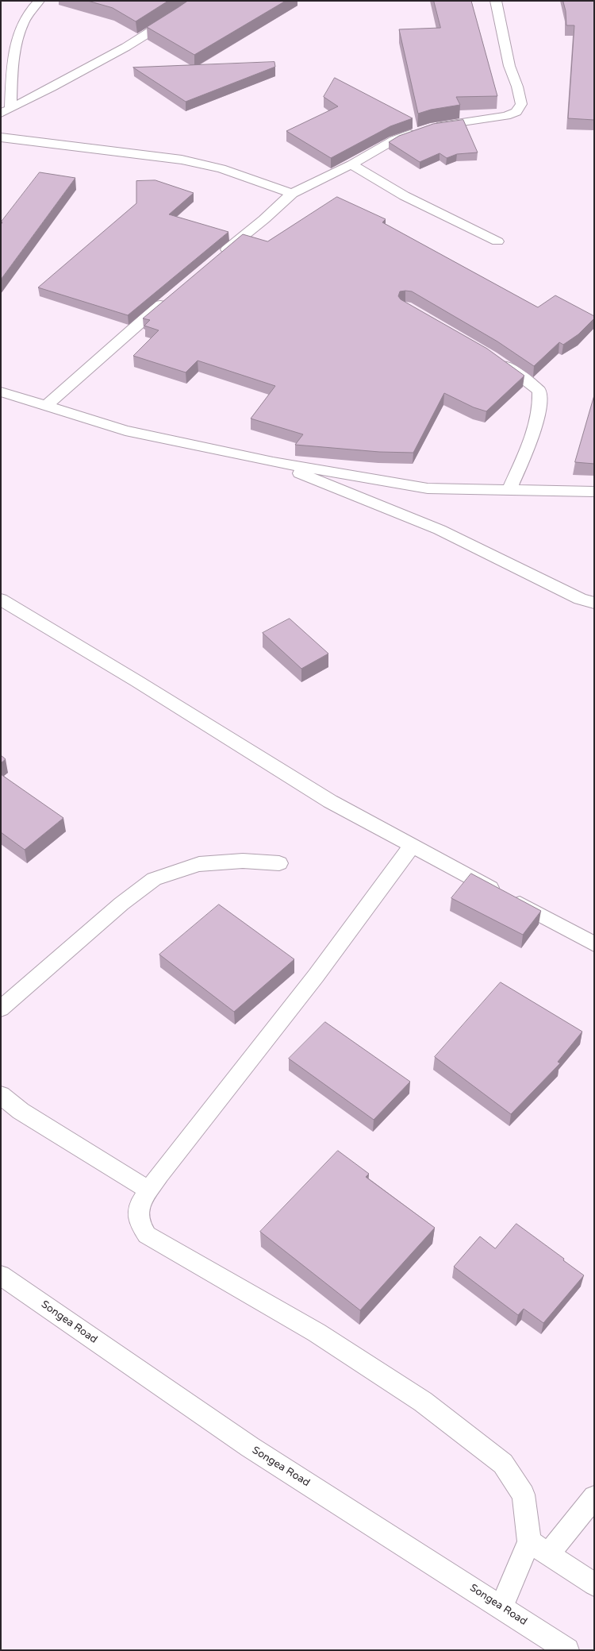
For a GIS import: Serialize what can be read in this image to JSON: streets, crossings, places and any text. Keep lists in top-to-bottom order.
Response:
{
  "streets": {
    "main road": ["Songea Road"]
  }
}
